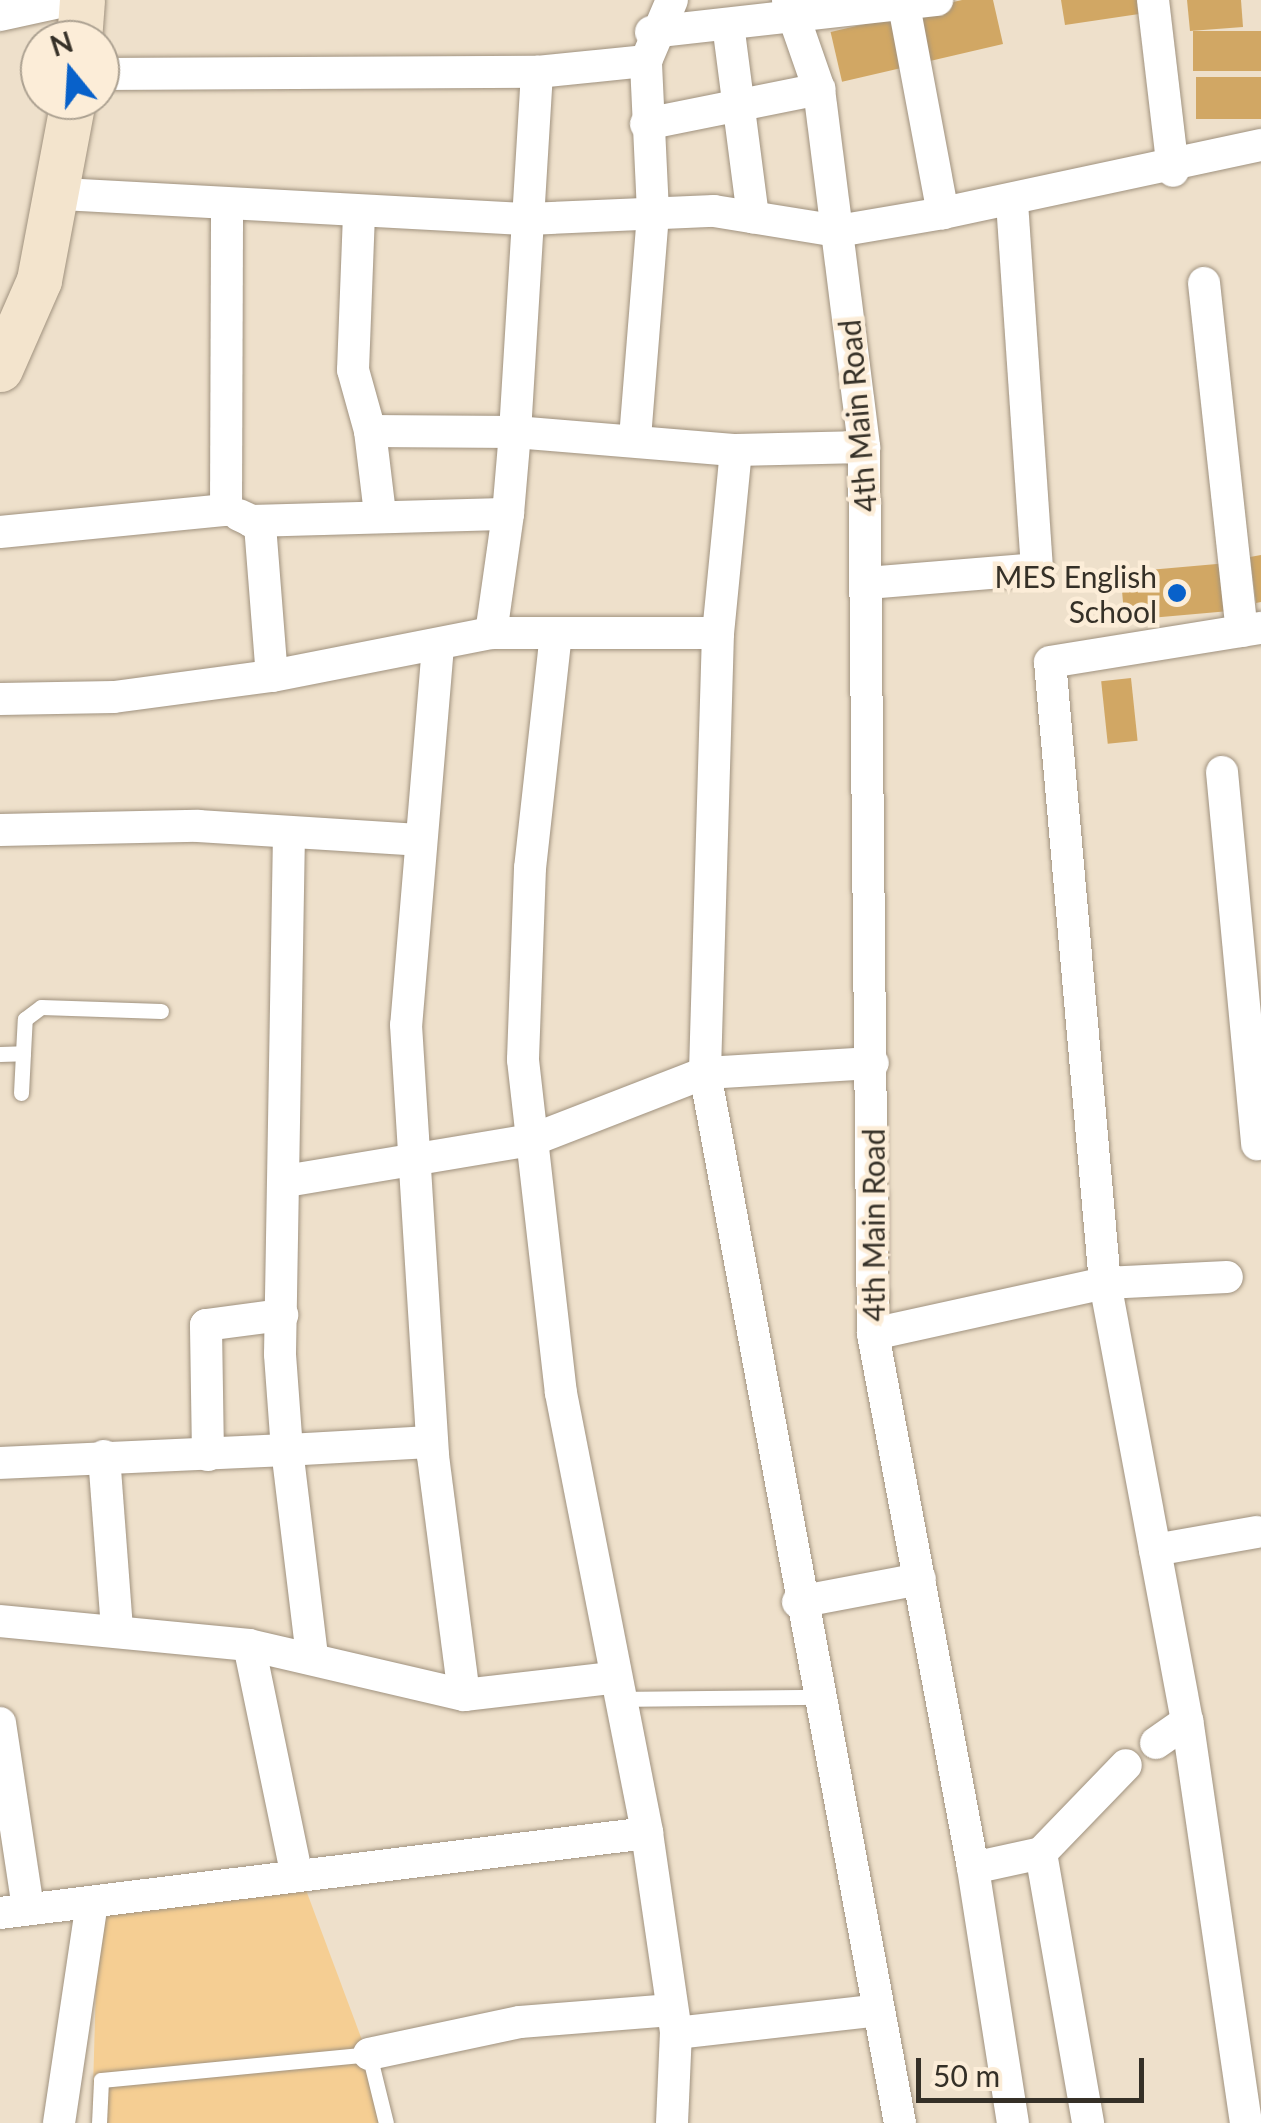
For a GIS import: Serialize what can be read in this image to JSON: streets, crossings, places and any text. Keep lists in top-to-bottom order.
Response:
{
  "streets": {
    "street": ["4th Main Road"]
  },
  "places": ["MES English School"],
  "scale_bar": "50 m",
  "north": "top"
}
